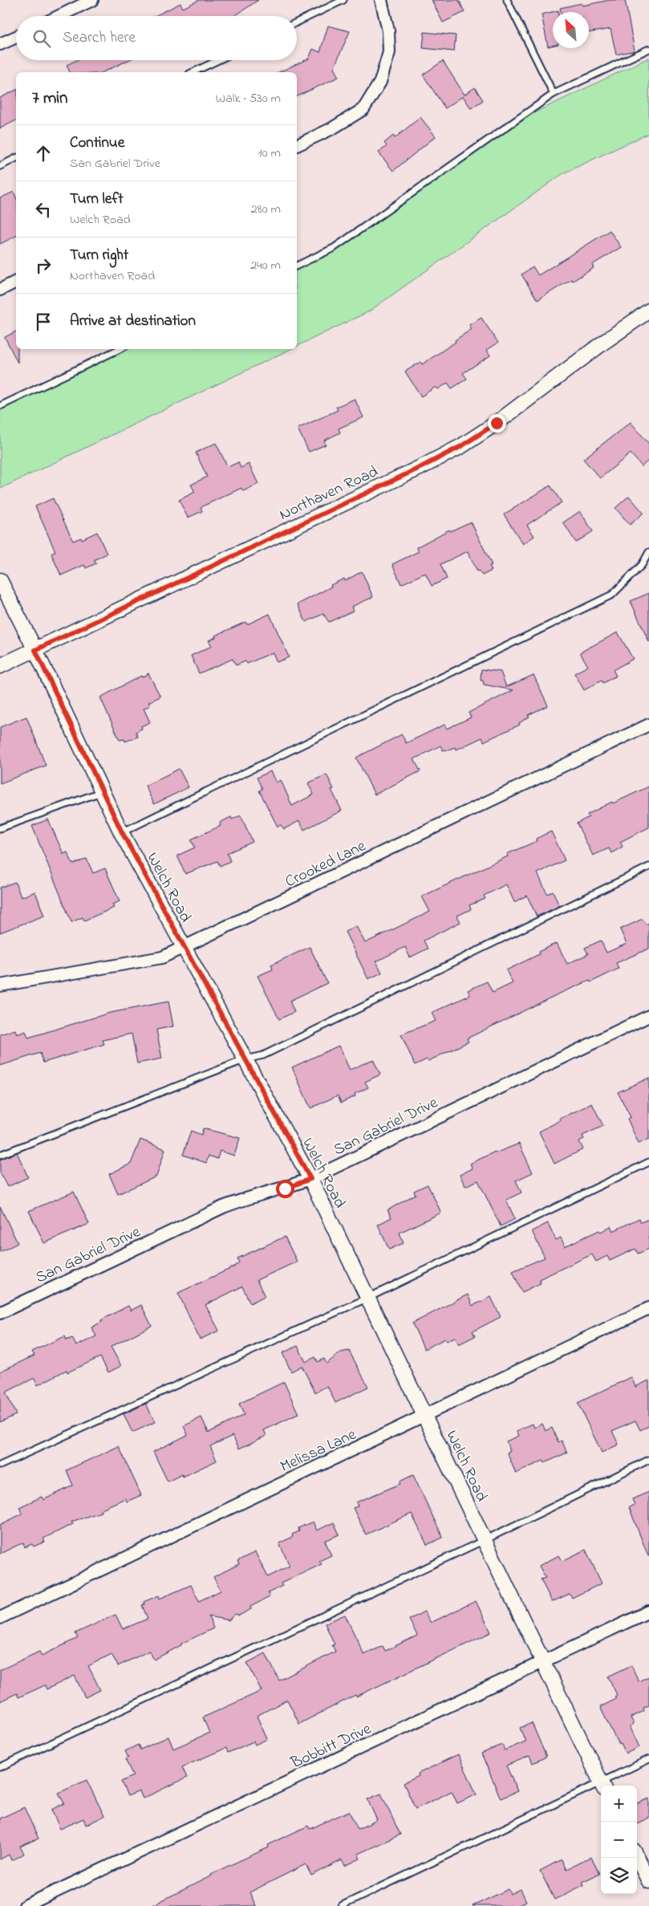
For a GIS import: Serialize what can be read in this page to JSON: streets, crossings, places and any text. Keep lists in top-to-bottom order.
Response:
{
  "streets": {
    "street": [
      "Northaven Road",
      "Crooked Lane",
      "Welch Road",
      "San Gabriel Drive",
      "Melissa Lane",
      "Bobbitt Drive"
    ]
  },
  "crossings": [
    ["Northaven Road", "Welch Road"],
    ["Crooked Lane", "Welch Road"],
    ["Welch Road", "San Gabriel Drive"],
    ["Welch Road", "Melissa Lane"],
    ["Welch Road", "Bobbitt Drive"]
  ],
  "north": "top left",
  "page": {
    "search": "Search here",
    "heading": ["7 min", "Walk · 530 m"],
    "list": [
      ["Continue", "San Gabriel Drive", "10 m"],
      ["Turn left", "Welch Road", "280 m"],
      ["Turn right", "Northaven Road", "240 m"],
      "Arrive at destination"
    ],
    "map_buttons": ["+", "−"]
  }
}
